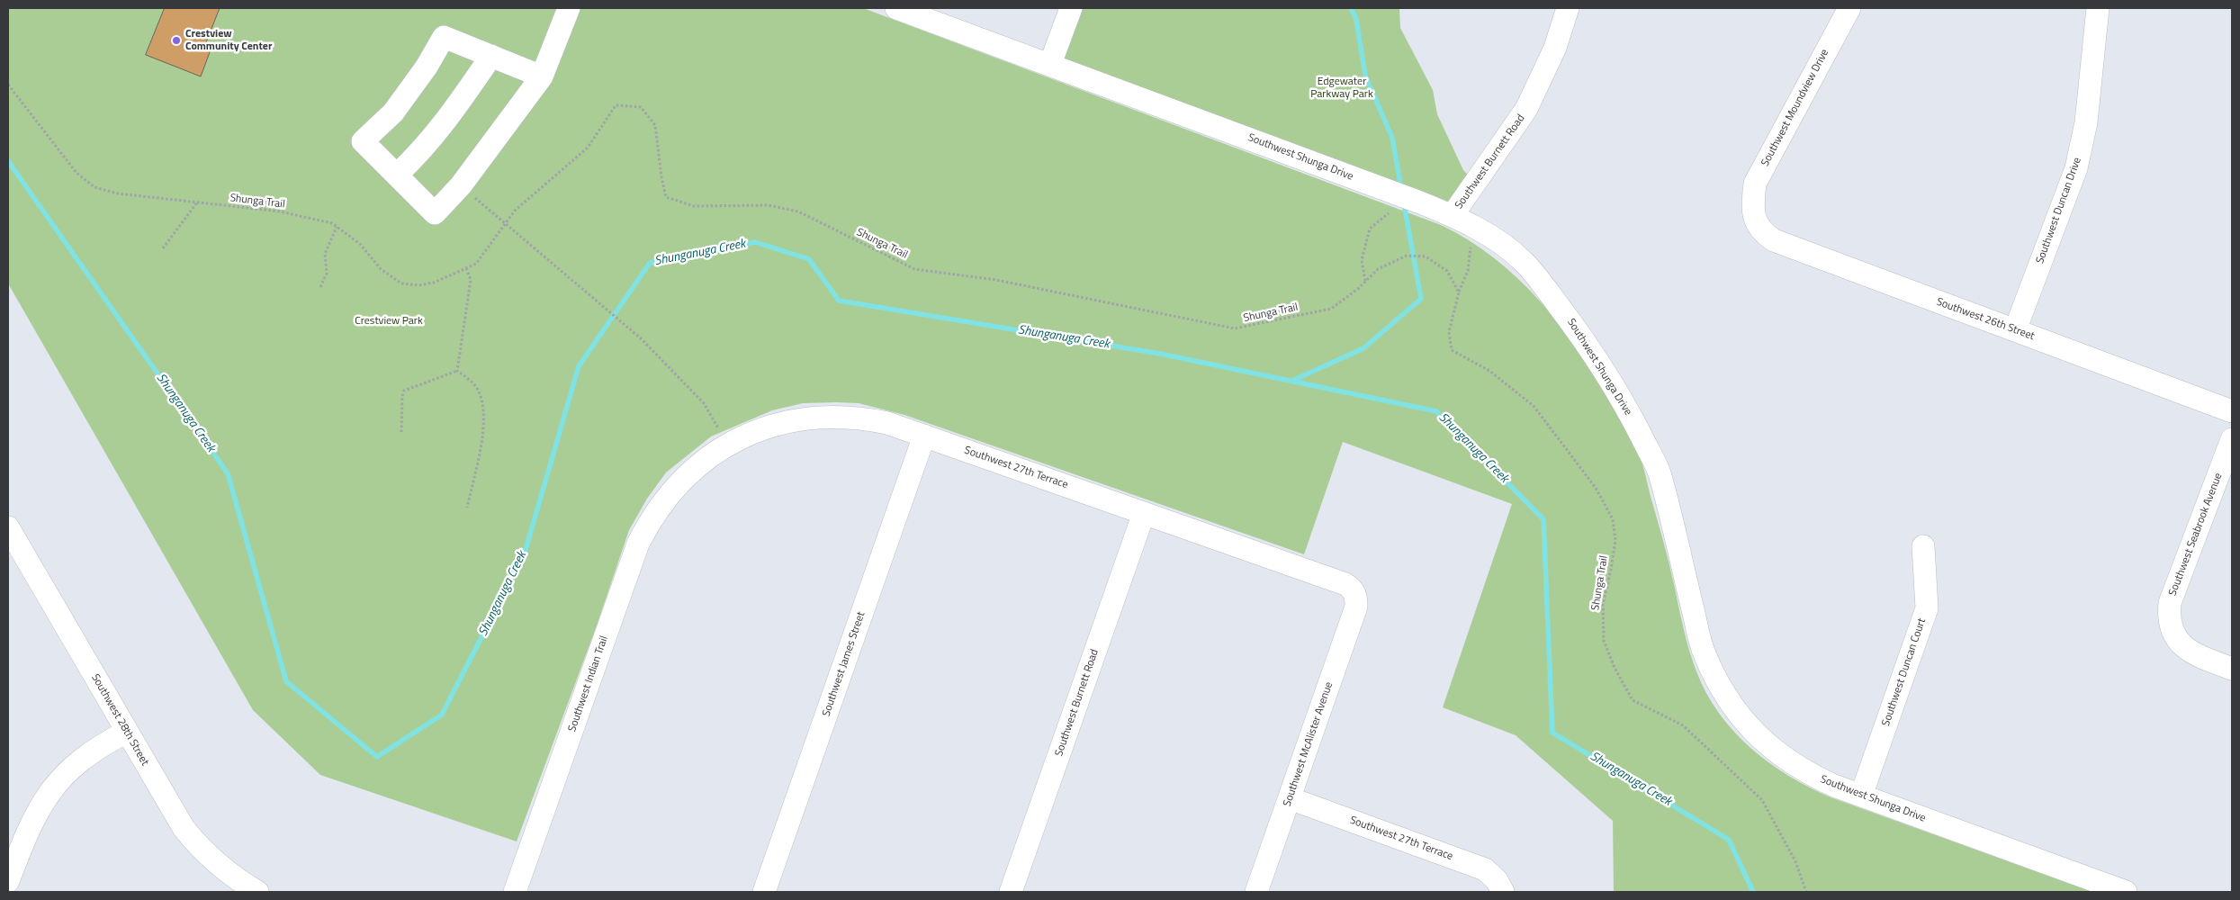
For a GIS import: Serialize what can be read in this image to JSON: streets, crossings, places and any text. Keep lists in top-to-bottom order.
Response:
{
  "streets": {
    "street": [
      "Southwest Moundview Drive",
      "Southwest Shunga Drive",
      "Southwest Burnett Road",
      "Southwest Duncan Drive",
      "Southwest 26th Street",
      "Southwest 27th Terrace",
      "Southwest Seabrook Avenue",
      "Southwest James Street",
      "Southwest Duncan Court",
      "Southwest Indian Trail",
      "Southwest 28th Street",
      "Southwest McAlister Avenue"
    ],
    "path": ["Shunga Trail"]
  },
  "crossings": [
    ["Southwest Moundview Drive", "Southwest 26th Street"],
    ["Southwest Shunga Drive", "Southwest Burnett Road"],
    ["Southwest Shunga Drive", "Southwest Duncan Court"],
    ["Southwest Burnett Road", "Southwest 27th Terrace"],
    ["Southwest Duncan Drive", "Southwest 26th Street"],
    ["Southwest 27th Terrace", "Southwest James Street"],
    ["Southwest 27th Terrace", "Southwest Indian Trail"],
    ["Southwest 27th Terrace", "Southwest McAlister Avenue"]
  ],
  "water": ["Shunganuga Creek"],
  "parks": ["Edgewater Parkway Park", "Crestview Park"],
  "places": ["Crestview Community Center"]
}
